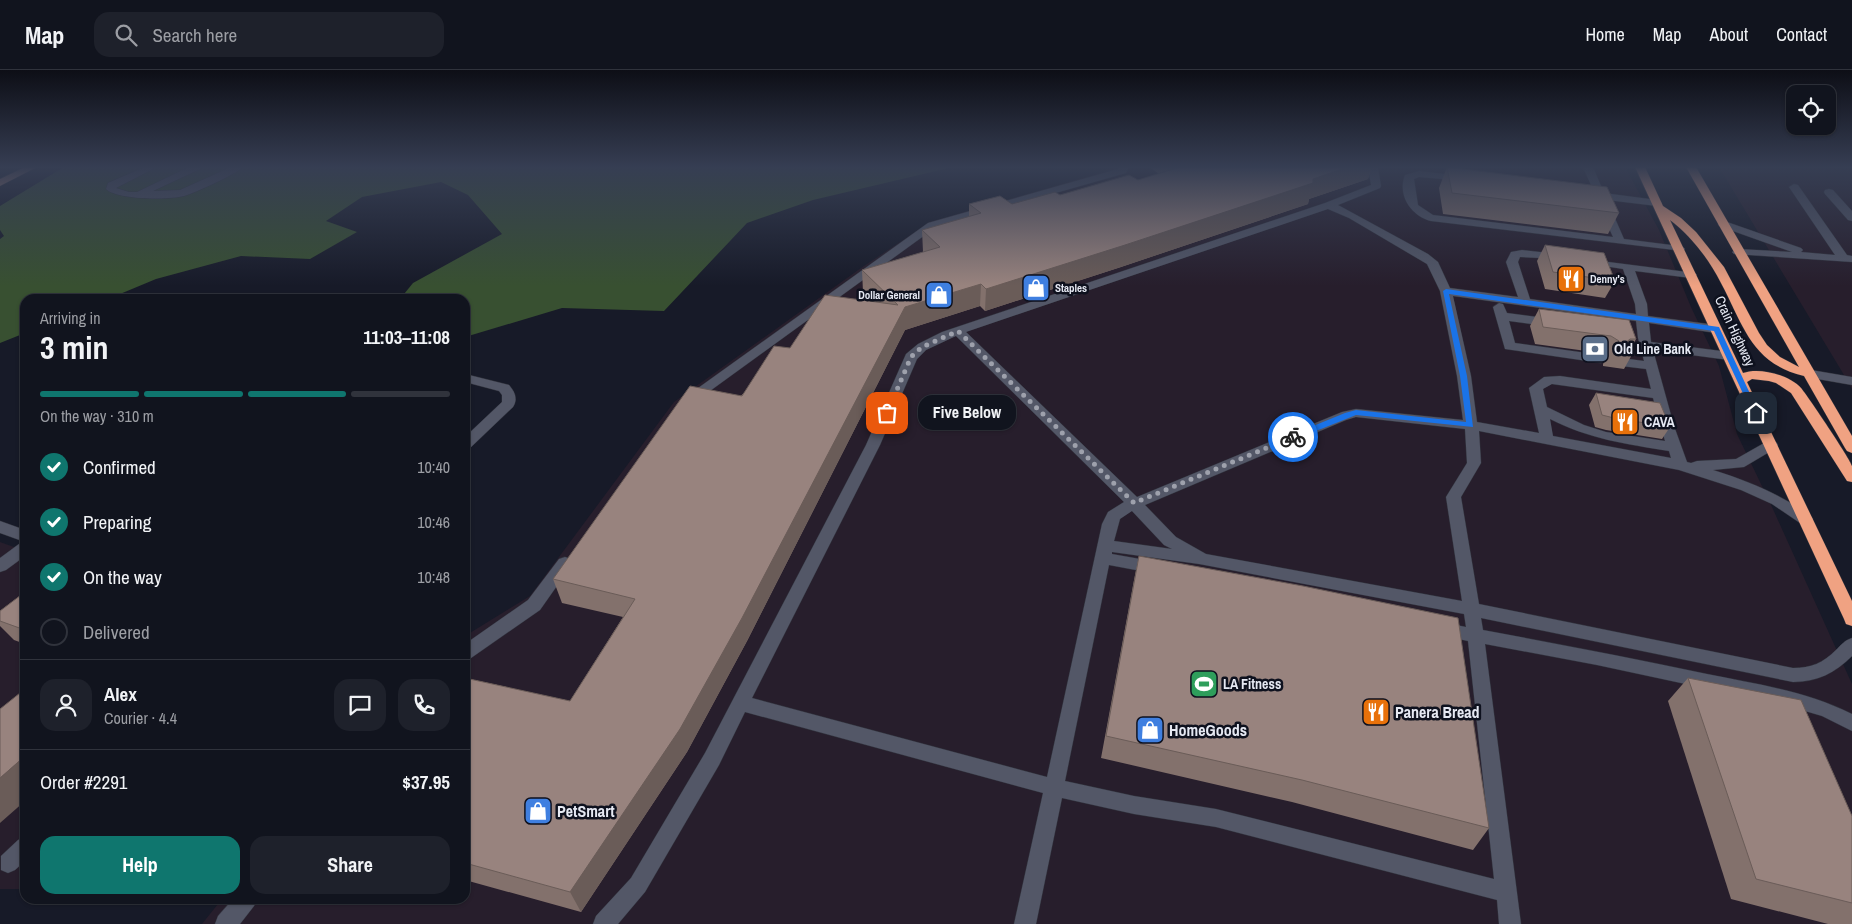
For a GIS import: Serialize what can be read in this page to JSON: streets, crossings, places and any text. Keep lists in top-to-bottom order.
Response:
{
  "streets": {
    "highway": ["Crain Highway"]
  },
  "places": {
    "restaurant": ["Denny's", "CAVA", "Panera Bread"],
    "shop": [
      "Staples",
      "Dollar General",
      "HomeGoods",
      "PetSmart"
    ],
    "bank": ["Old Line Bank"],
    "other": ["Five Below"],
    "sports": ["LA Fitness"]
  },
  "page": {
    "header": "Map",
    "search": "Search here",
    "nav": [
      "Home",
      "Map",
      "About",
      "Contact"
    ],
    "heading": ["3 min", "Arriving in", "11:03–11:08"],
    "panel": [
      "Alex",
      "Courier · 4.4",
      "Order #2291",
      "$37.95"
    ],
    "bar": "On the way · 310 m",
    "bubble": "Five Below",
    "list": [
      ["Confirmed", "10:40"],
      ["Preparing", "10:46"],
      ["On the way", "10:48"],
      "Delivered"
    ],
    "buttons": ["Help", "Share"]
  }
}
